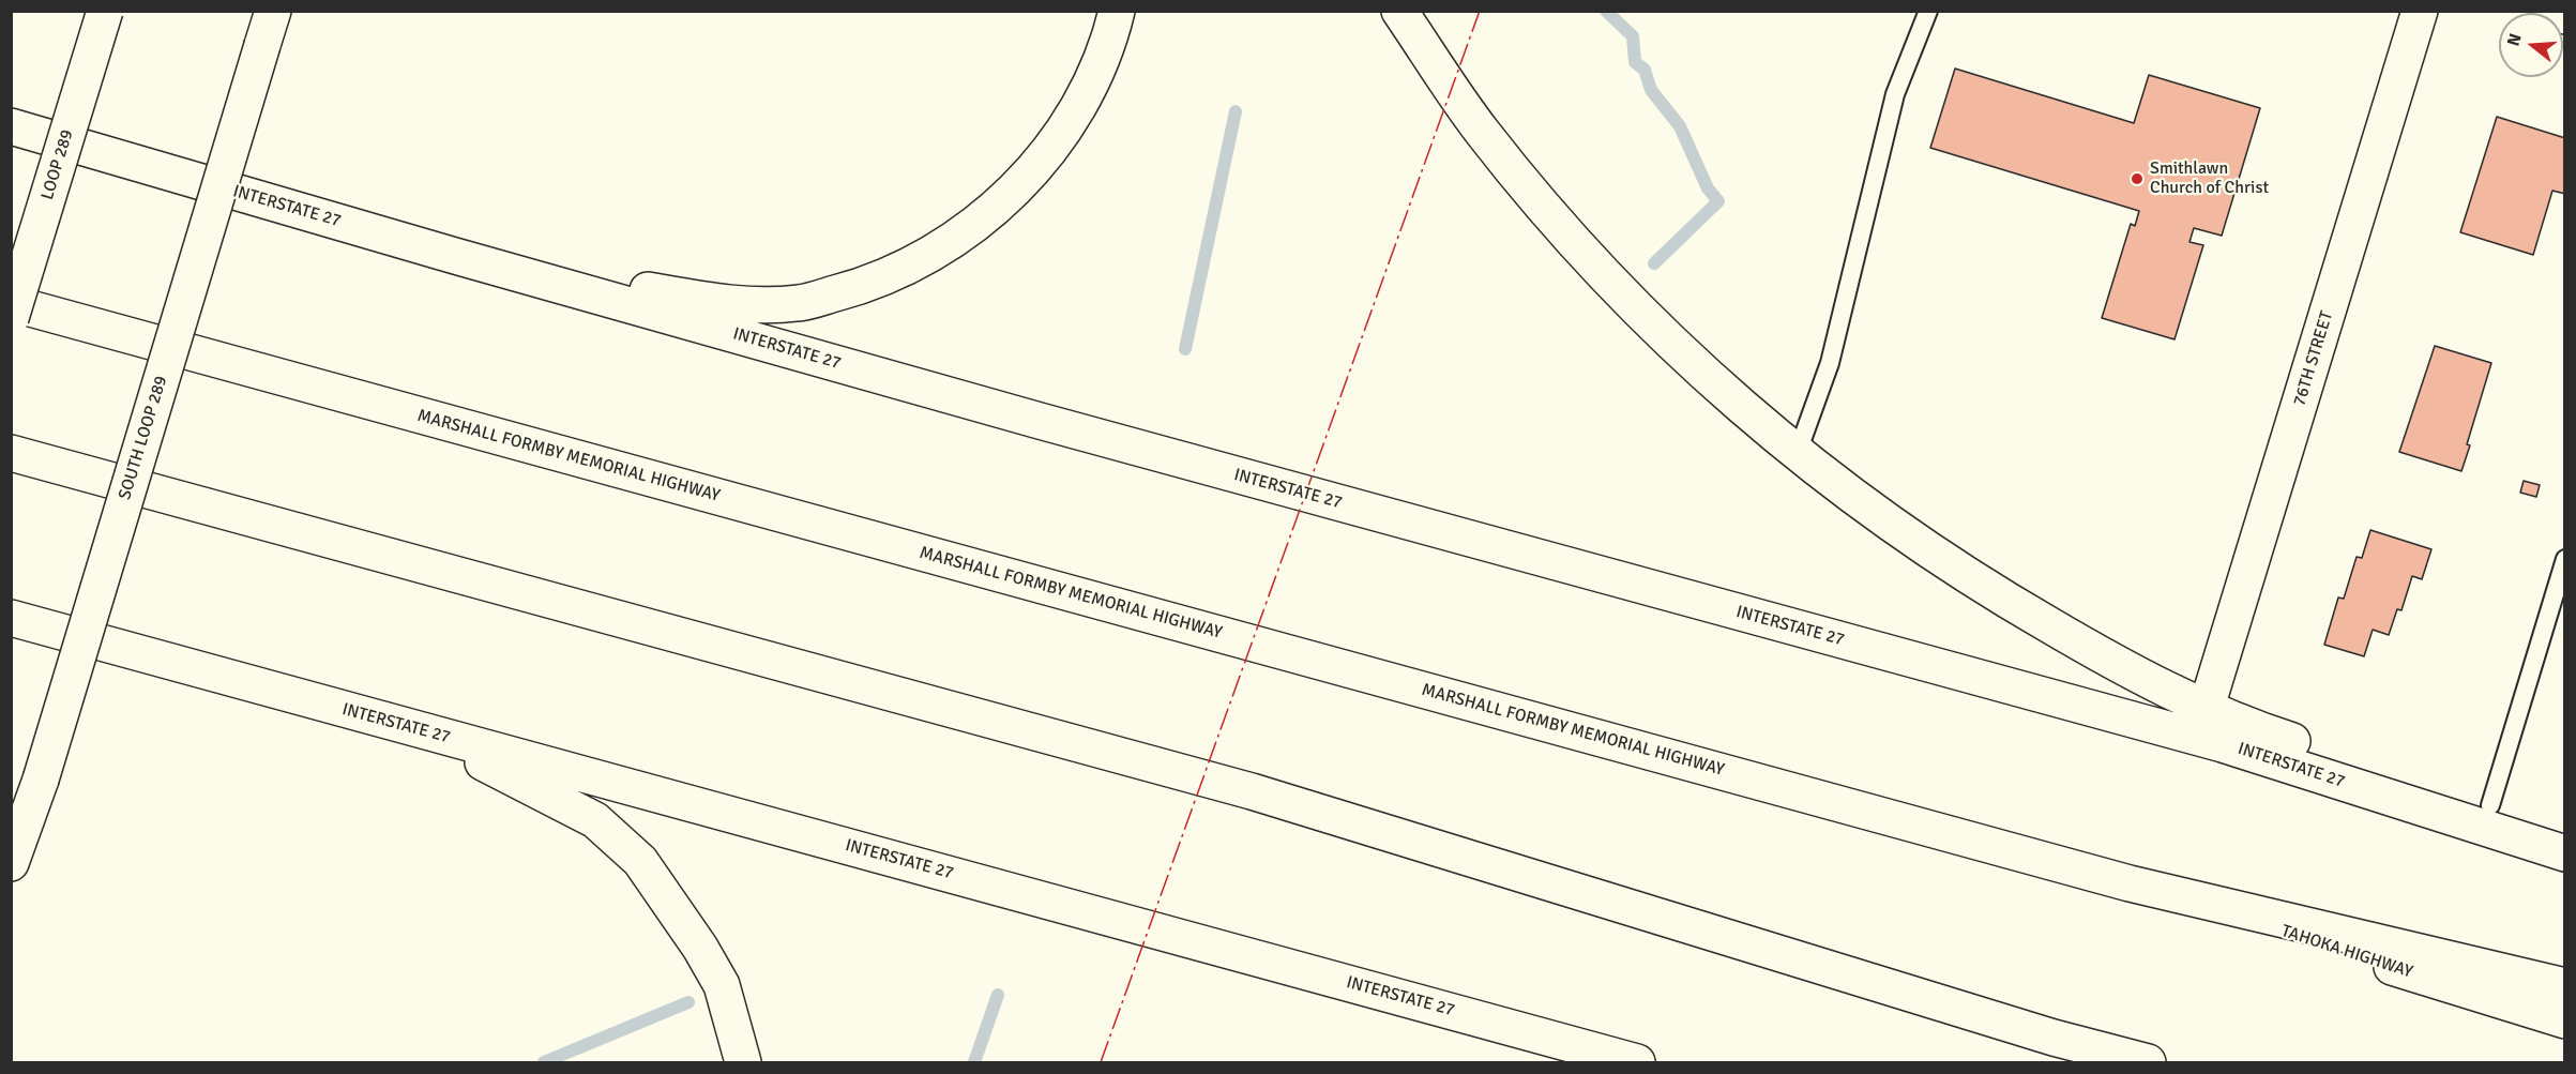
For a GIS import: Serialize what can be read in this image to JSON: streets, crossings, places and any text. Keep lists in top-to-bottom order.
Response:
{
  "streets": {
    "main road": [
      "LOOP 289",
      "INTERSTATE 27",
      "76TH STREET",
      "SOUTH LOOP 289",
      "MARSHALL FORMBY MEMORIAL HIGHWAY",
      "TAHOKA HIGHWAY"
    ]
  },
  "crossings": [
    ["MARSHALL FORMBY MEMORIAL HIGHWAY", "TAHOKA HIGHWAY"]
  ],
  "places": ["Smithlawn Church of Christ"],
  "north": "left"
}
